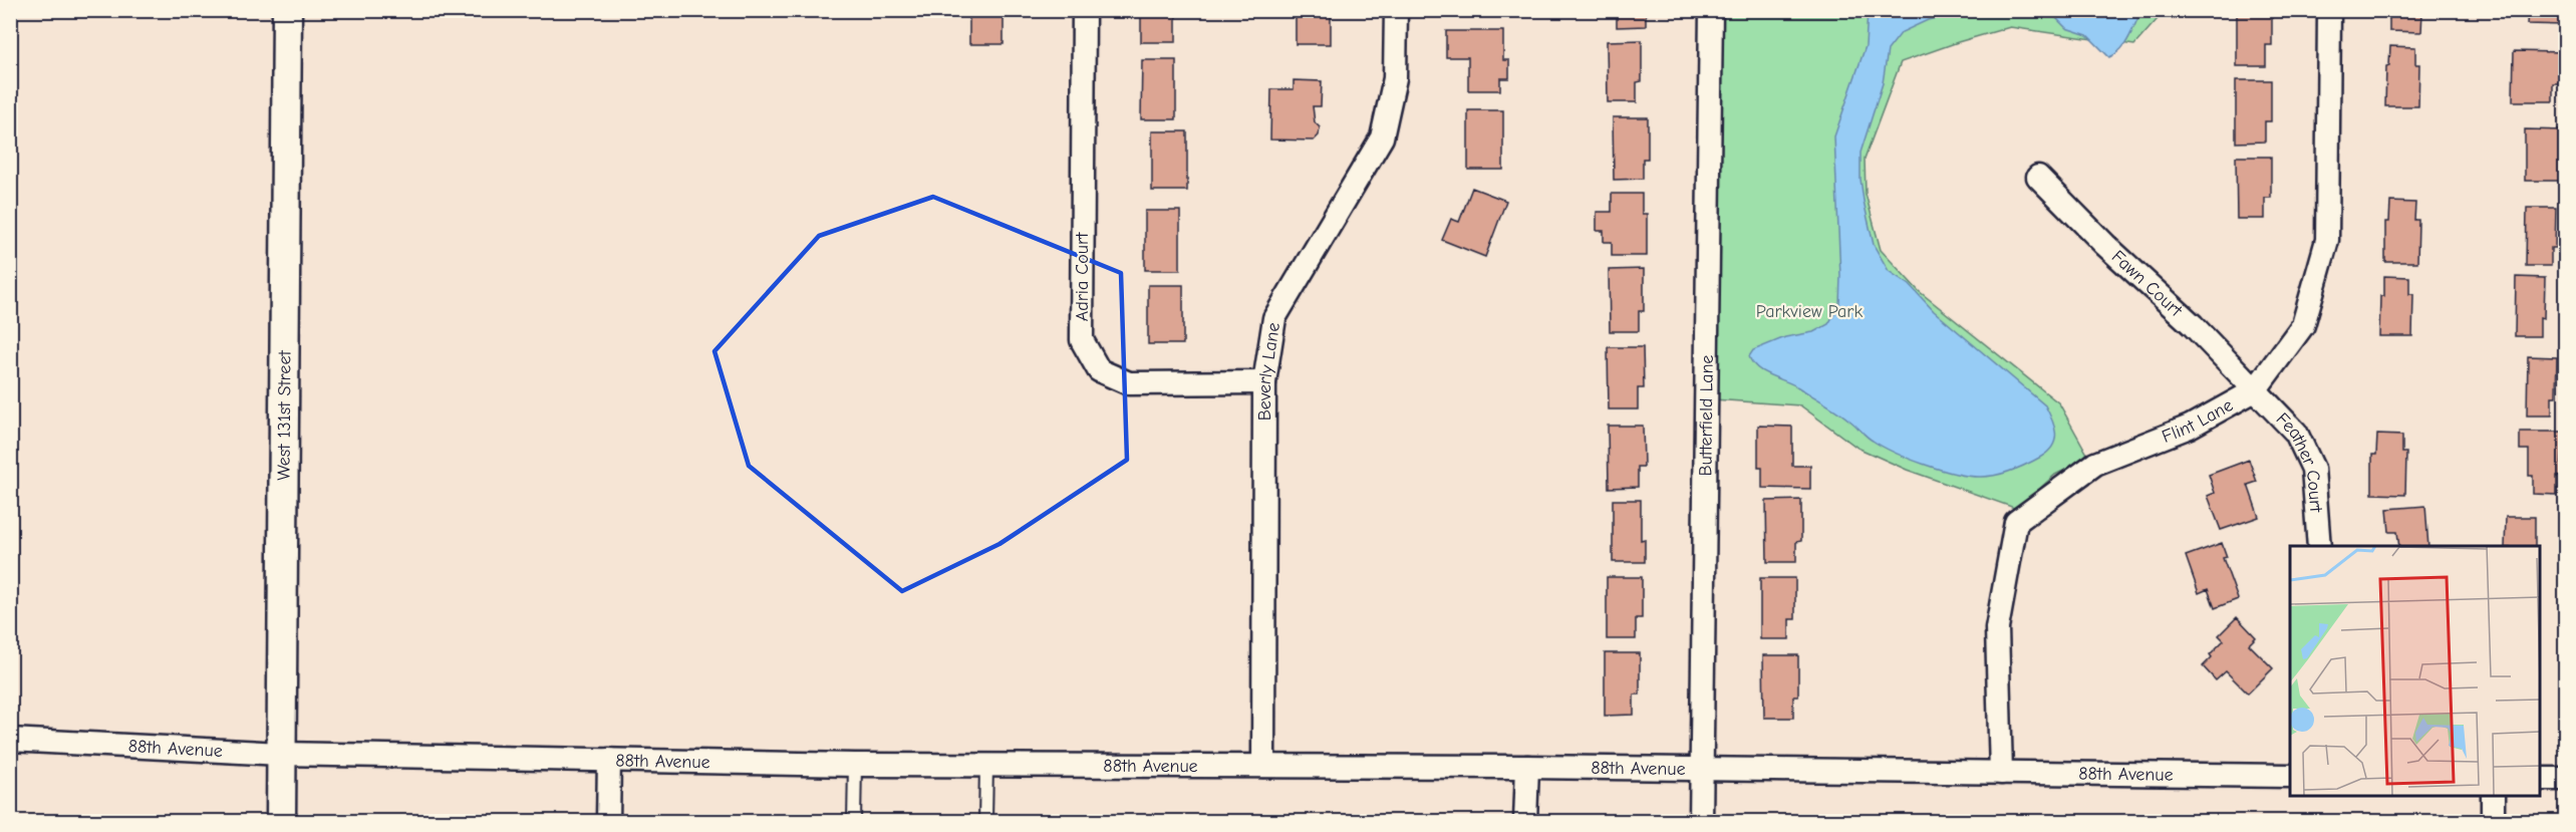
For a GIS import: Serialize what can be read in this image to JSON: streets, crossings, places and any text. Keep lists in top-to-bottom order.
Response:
{
  "streets": {
    "street": [
      "Adria Court",
      "Fawn Court",
      "Beverly Lane",
      "Butterfield Lane",
      "West 131st Street",
      "Flint Lane",
      "Feather Court",
      "88th Avenue"
    ]
  },
  "crossings": [
    ["Adria Court", "Beverly Lane"],
    ["Fawn Court", "Flint Lane"],
    ["Fawn Court", "Feather Court"],
    ["Beverly Lane", "88th Avenue"],
    ["Butterfield Lane", "88th Avenue"],
    ["West 131st Street", "88th Avenue"],
    ["Flint Lane", "Feather Court"],
    ["Flint Lane", "88th Avenue"]
  ],
  "parks": ["Parkview Park"]
}
